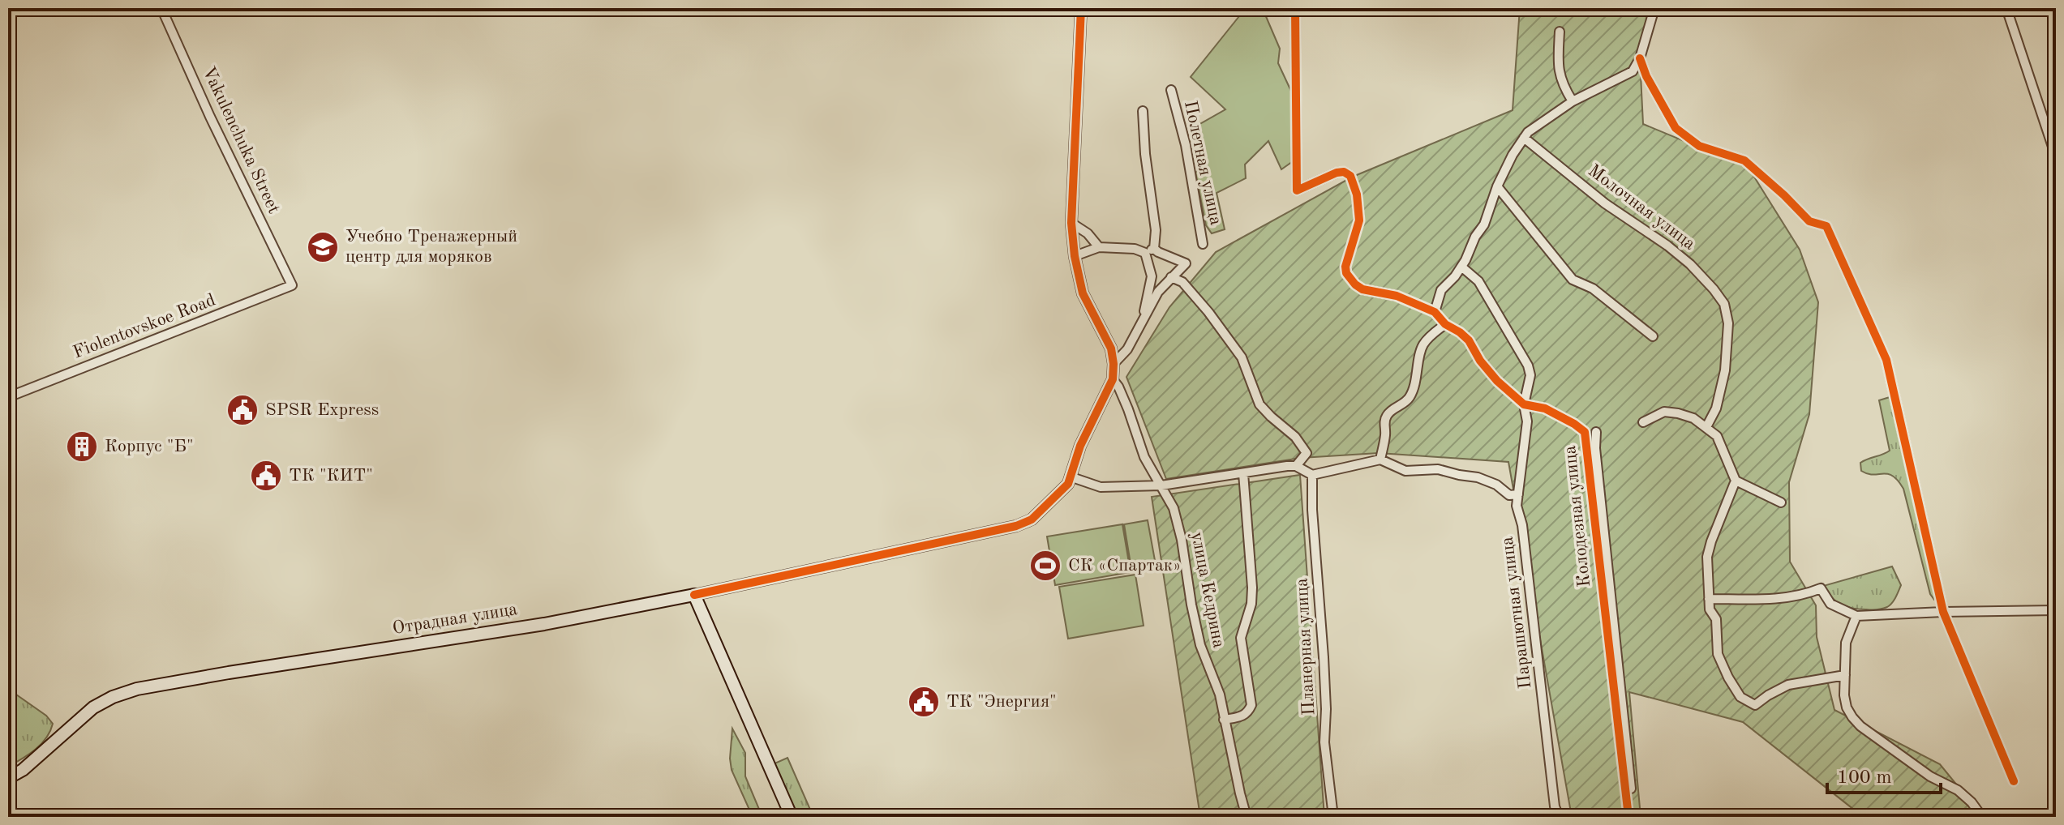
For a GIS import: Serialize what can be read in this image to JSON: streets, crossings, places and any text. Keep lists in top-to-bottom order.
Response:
{
  "streets": {
    "main road": ["Отрадная улица"],
    "street": [
      "Vakulenchuka Street",
      "Полетная улица",
      "Молочная улица",
      "Fiolentovskoe Road",
      "Колодезная улица",
      "улица Кедрина",
      "Парашютная улица",
      "Планерная улица"
    ]
  },
  "crossings": [
    ["Vakulenchuka Street", "Fiolentovskoe Road"],
    ["Колодезная улица", "Парашютная улица"]
  ],
  "places": {
    "school or university": ["Учебно Тренажерный центр для моряков"],
    "public building": ["SPSR Express", "ТК \"КИТ\"", "ТК \"Энергия\""],
    "building": ["Корпус \"Б\""],
    "sports": ["СК «Спартак»"]
  },
  "scale_bar": "100 m"
}
